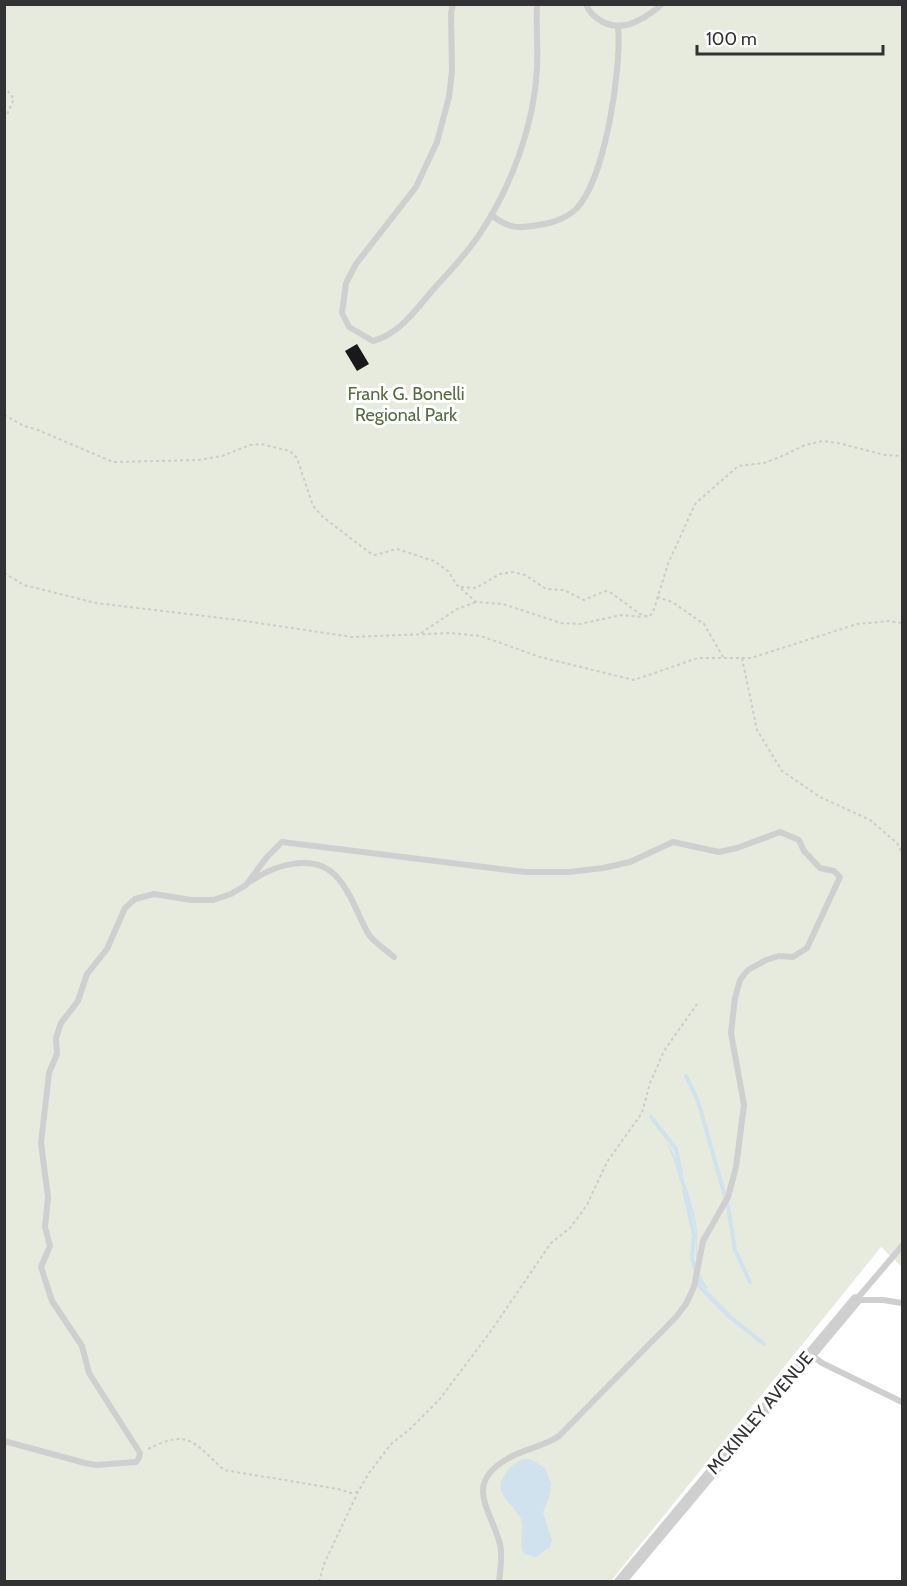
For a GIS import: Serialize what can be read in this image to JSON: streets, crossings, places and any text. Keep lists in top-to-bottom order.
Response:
{
  "streets": {
    "street": ["MCKINLEY AVENUE"]
  },
  "parks": ["Frank G. Bonelli Regional Park"],
  "scale_bar": "100 m"
}
